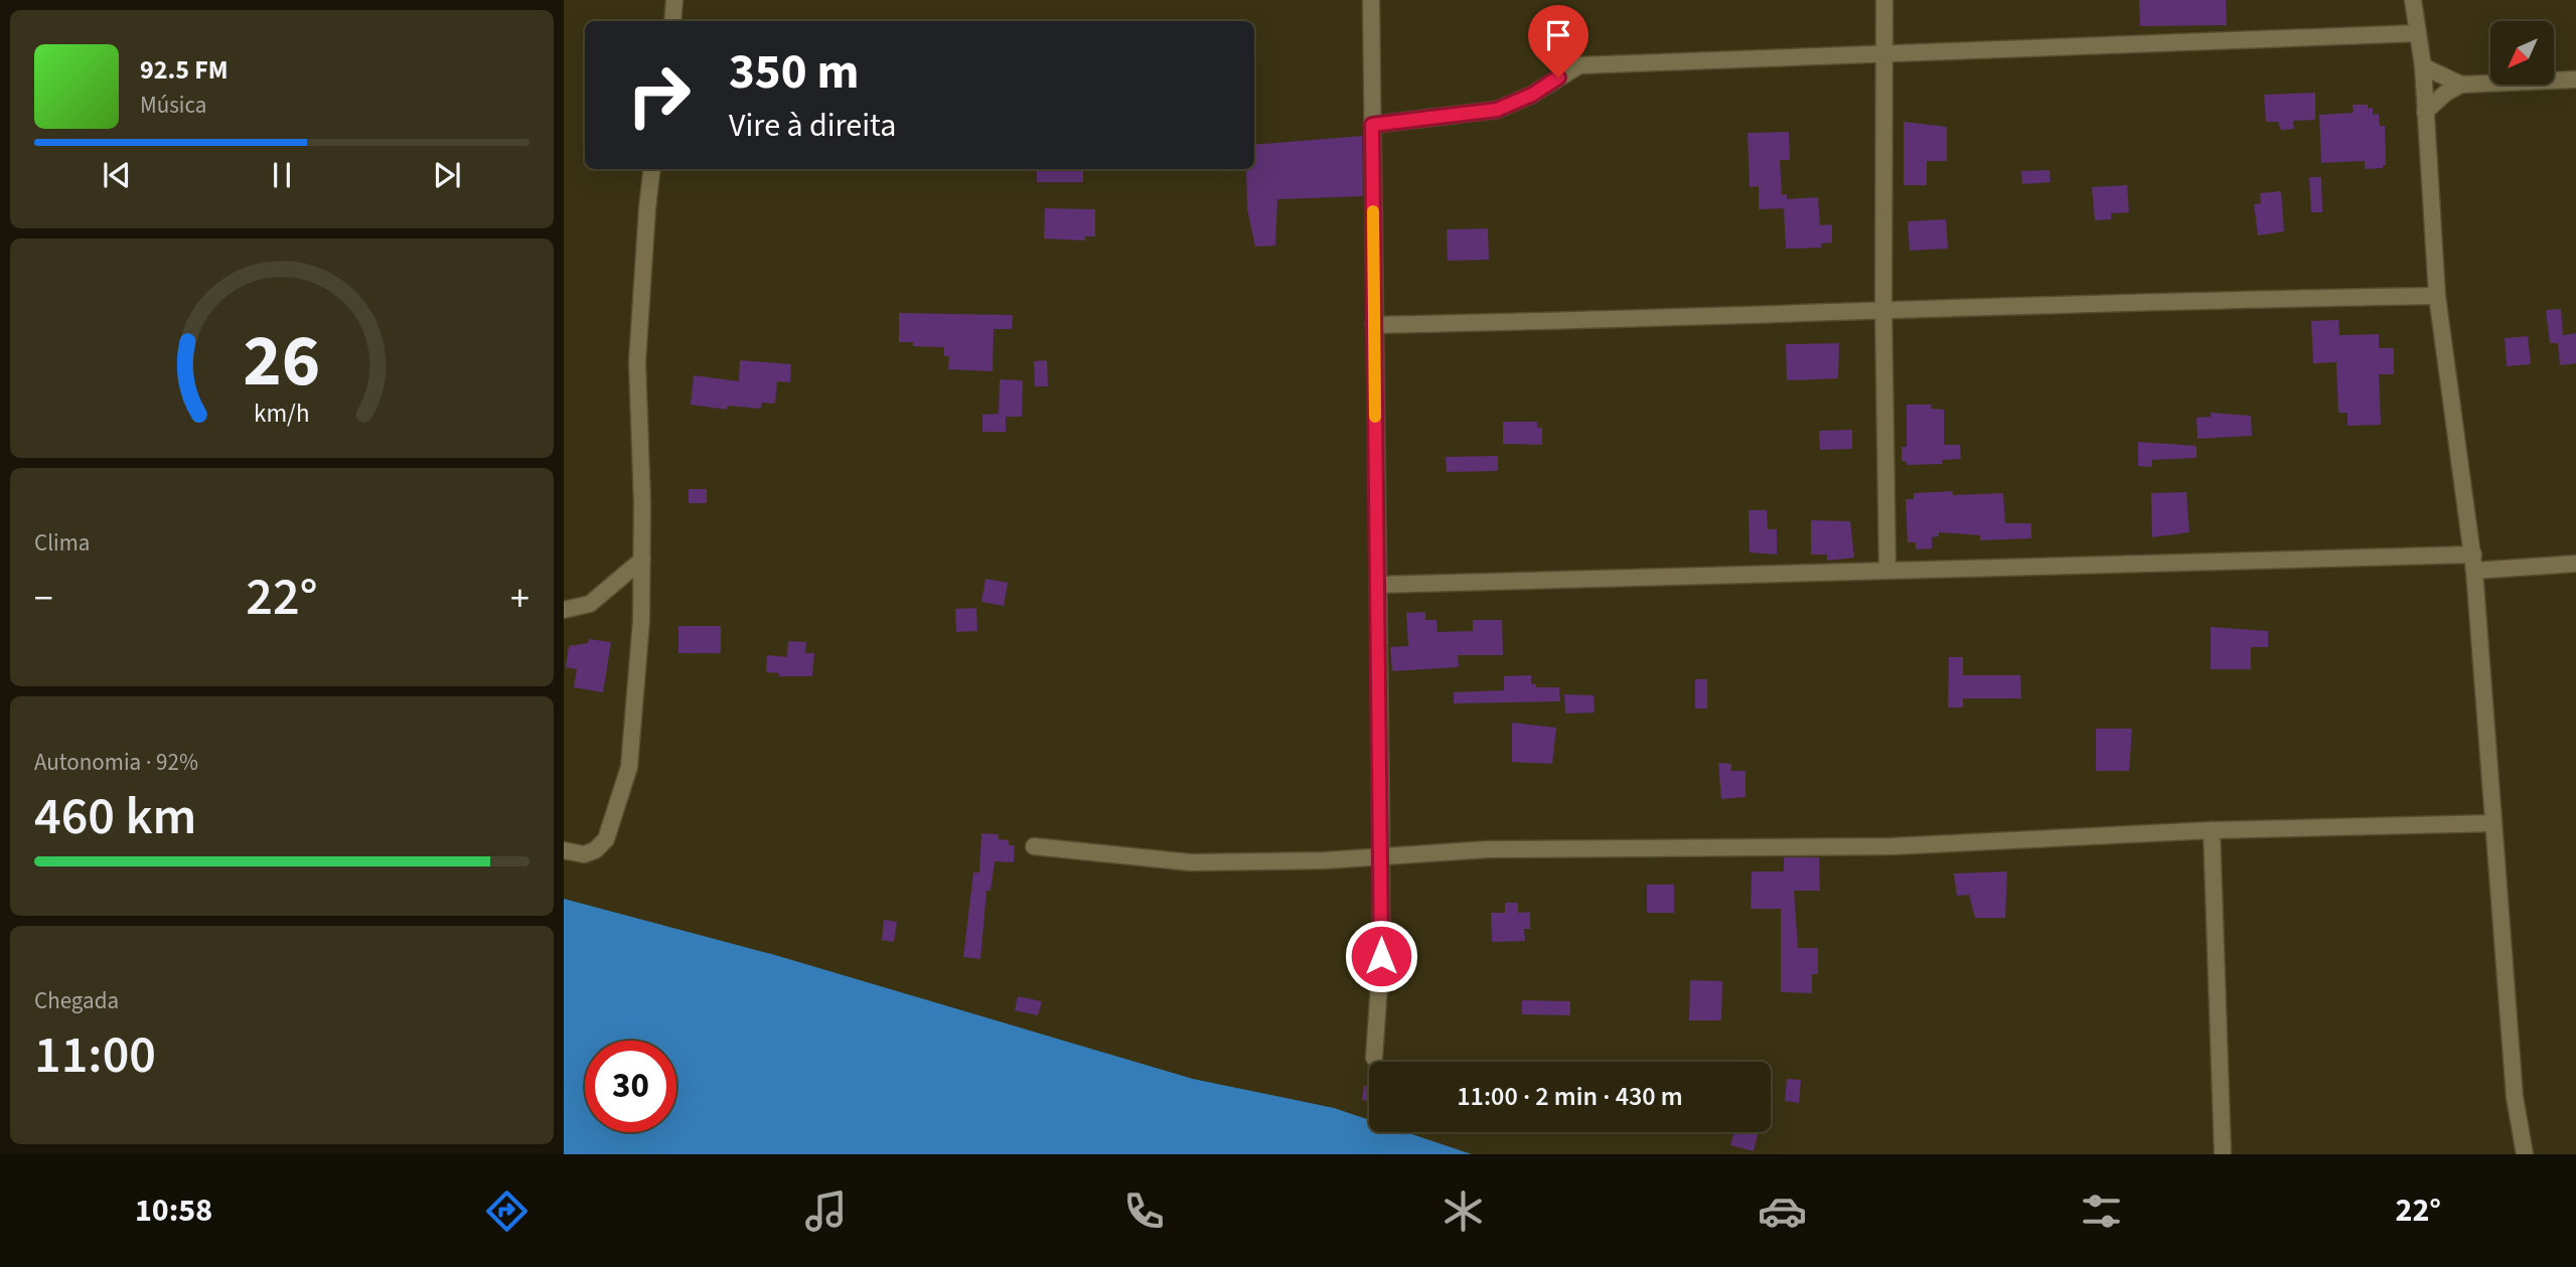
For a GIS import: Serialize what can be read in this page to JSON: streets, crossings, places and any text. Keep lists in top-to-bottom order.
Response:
{
  "north": "bottom left",
  "page": {
    "turn": ["350 m", "Vire à direita"],
    "song": ["92.5 FM", "Música"],
    "tile": [
      "Clima",
      ["Autonomia · 92%", "460 km"],
      ["Chegada", "11:00"]
    ],
    "heat": ["−", "22°", "+"],
    "limit": "30",
    "trip": "11:00 · 2 min · 430 m",
    "tabs": ["10:58", "22°"],
    "gauge": ["26", "km/h"]
  }
}
